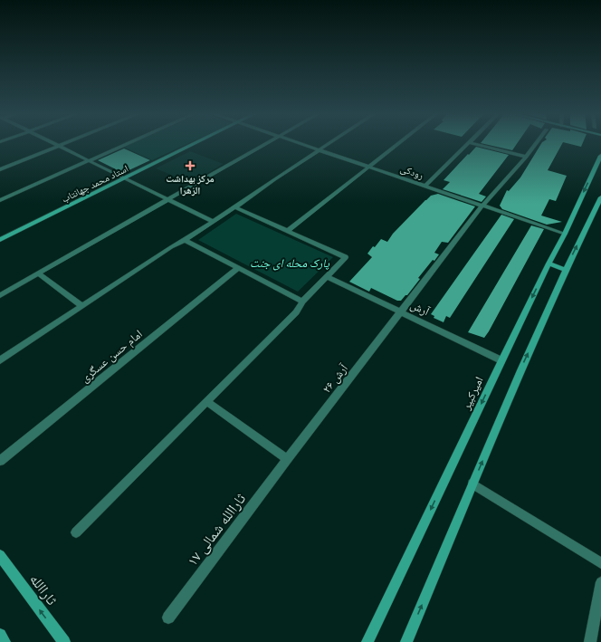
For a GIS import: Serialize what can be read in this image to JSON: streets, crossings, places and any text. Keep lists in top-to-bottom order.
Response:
{
  "streets": {
    "street": [
      "رودکی",
      "استاد محمد جهانتاب",
      "آرش",
      "امام حسن عسگری",
      "آرش ۲۶",
      "امیرکبیر",
      "ثاراالله شمالی ۱۷",
      "ثاراالله"
    ]
  },
  "crossings": [
    ["رودکی", "آرش ۲۶"],
    ["رودکی", "امیرکبیر"],
    ["آرش", "آرش ۲۶"],
    ["آرش", "امیرکبیر"],
    ["آرش ۲۶", "ثاراالله شمالی ۱۷"]
  ],
  "one_way": ["ثاراالله"],
  "parks": ["پارک محله ای جنت"],
  "places": {
    "health": ["مرکز بهداشت الزهرا"]
  }
}
